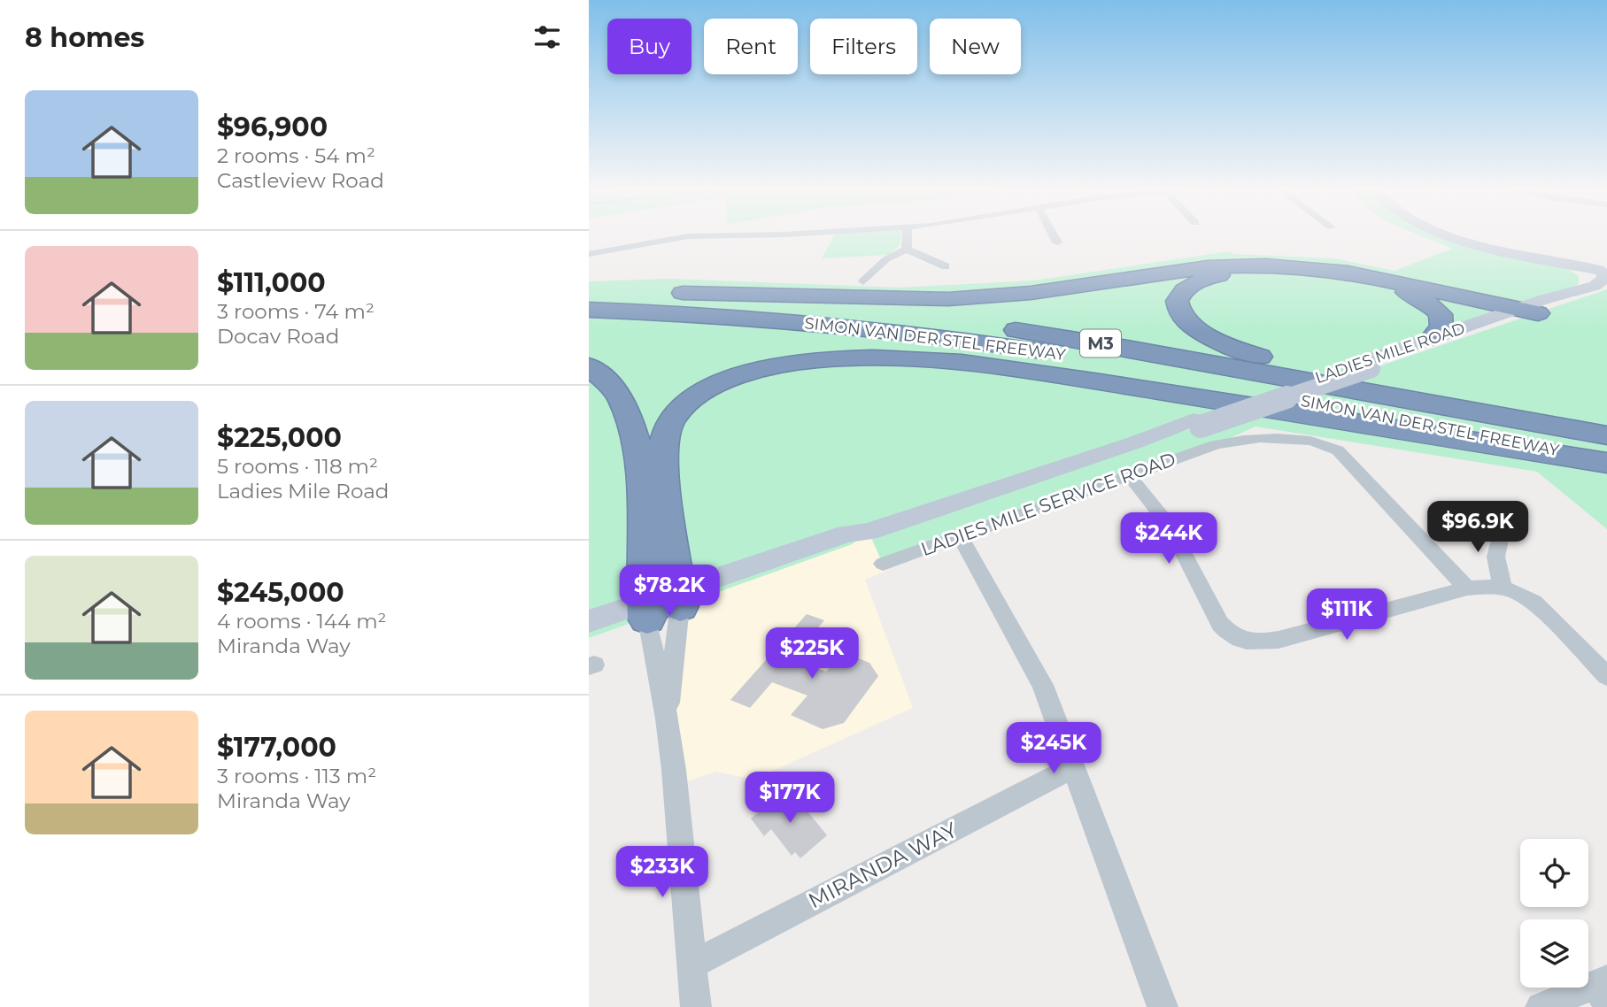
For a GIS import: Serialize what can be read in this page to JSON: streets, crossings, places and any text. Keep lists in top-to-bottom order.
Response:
{
  "streets": {
    "highway": ["SIMON VAN DER STEL FREEWAY", "M3"],
    "main road": ["LADIES MILE ROAD"],
    "street": ["LADIES MILE SERVICE ROAD", "MIRANDA WAY"]
  },
  "page": {
    "heading": "8 homes",
    "chip": [
      "Buy",
      "Rent",
      "Filters",
      "New"
    ],
    "list": [
      {
        "name": "$96,900",
        "note": "2 rooms · 54 m² · Castleview Road"
      },
      {
        "name": "$111,000",
        "note": "3 rooms · 74 m² · Docav Road"
      },
      {
        "name": "$225,000",
        "note": "5 rooms · 118 m² · Ladies Mile Road"
      },
      {
        "name": "$245,000",
        "note": "4 rooms · 144 m² · Miranda Way"
      },
      {
        "name": "$177,000",
        "note": "3 rooms · 113 m² · Miranda Way"
      }
    ],
    "price": [
      "$96.9K",
      "$244K",
      "$78.2K",
      "$111K",
      "$225K",
      "$245K",
      "$177K",
      "$233K"
    ]
  }
}
